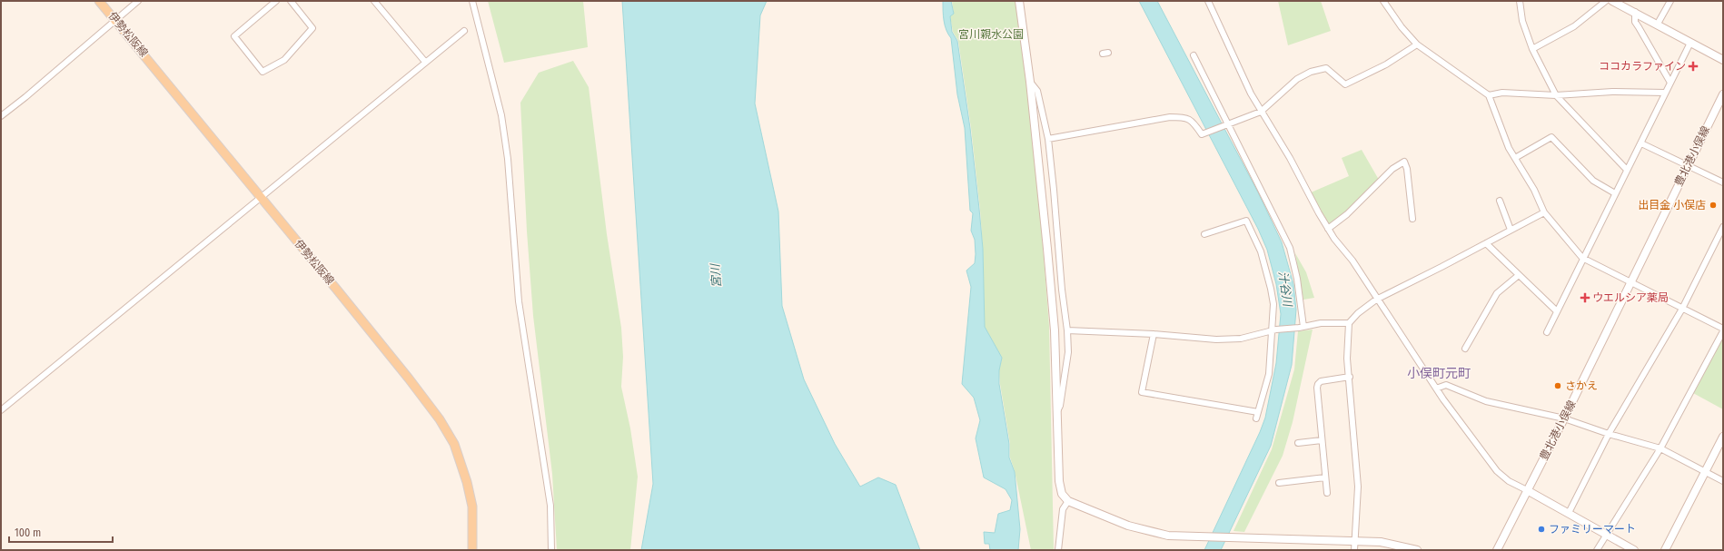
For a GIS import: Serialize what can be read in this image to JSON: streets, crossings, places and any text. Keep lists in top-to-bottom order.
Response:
{
  "streets": {
    "main road": ["伊勢松阪線"],
    "street": ["豊北港小俣線"]
  },
  "districts": ["小俣町元町"],
  "water": ["宮川", "汁谷川"],
  "parks": ["宮川親水公園"],
  "places": {
    "health": ["ココカラファイン", "ウエルシア薬局"],
    "other": ["出目金 小俣店", "さかえ", "ファミリーマート"]
  },
  "scale_bar": "100 m"
}
